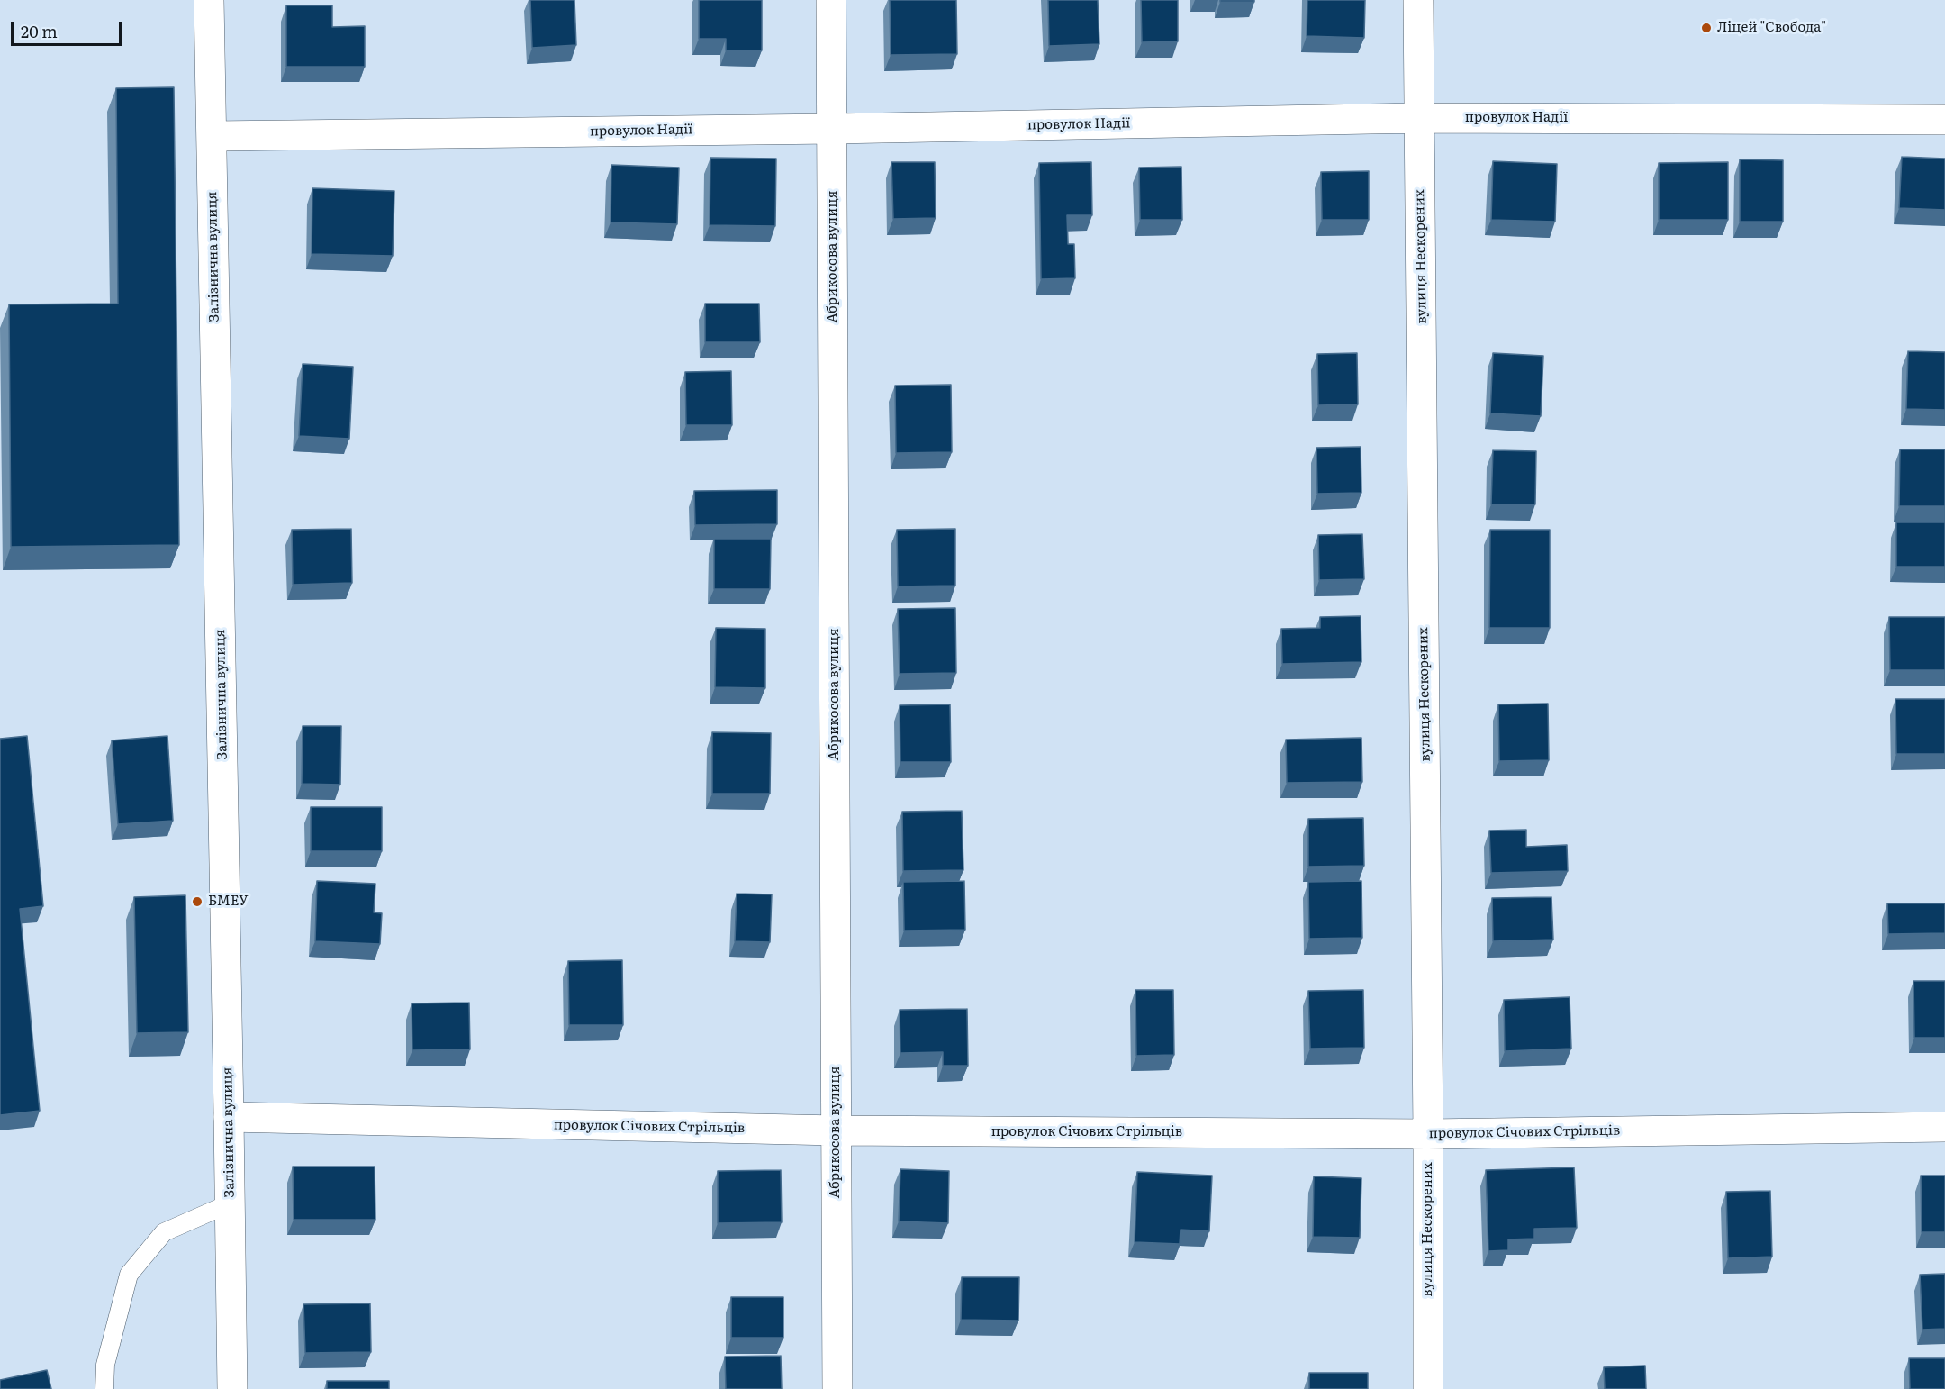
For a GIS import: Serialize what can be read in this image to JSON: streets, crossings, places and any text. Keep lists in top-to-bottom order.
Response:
{
  "streets": {
    "street": [
      "провулок Надії",
      "Залізнична вулиця",
      "Абрикосова вулиця",
      "вулиця Нескорених",
      "провулок Січових Стрільців"
    ]
  },
  "crossings": [
    ["провулок Надії", "Залізнична вулиця"],
    ["провулок Надії", "Абрикосова вулиця"],
    ["провулок Надії", "вулиця Нескорених"],
    ["Залізнична вулиця", "провулок Січових Стрільців"],
    ["Абрикосова вулиця", "провулок Січових Стрільців"],
    ["вулиця Нескорених", "провулок Січових Стрільців"]
  ],
  "places": ["Ліцей \"Свобода\"", "БМЕУ"],
  "scale_bar": "20 m"
}
